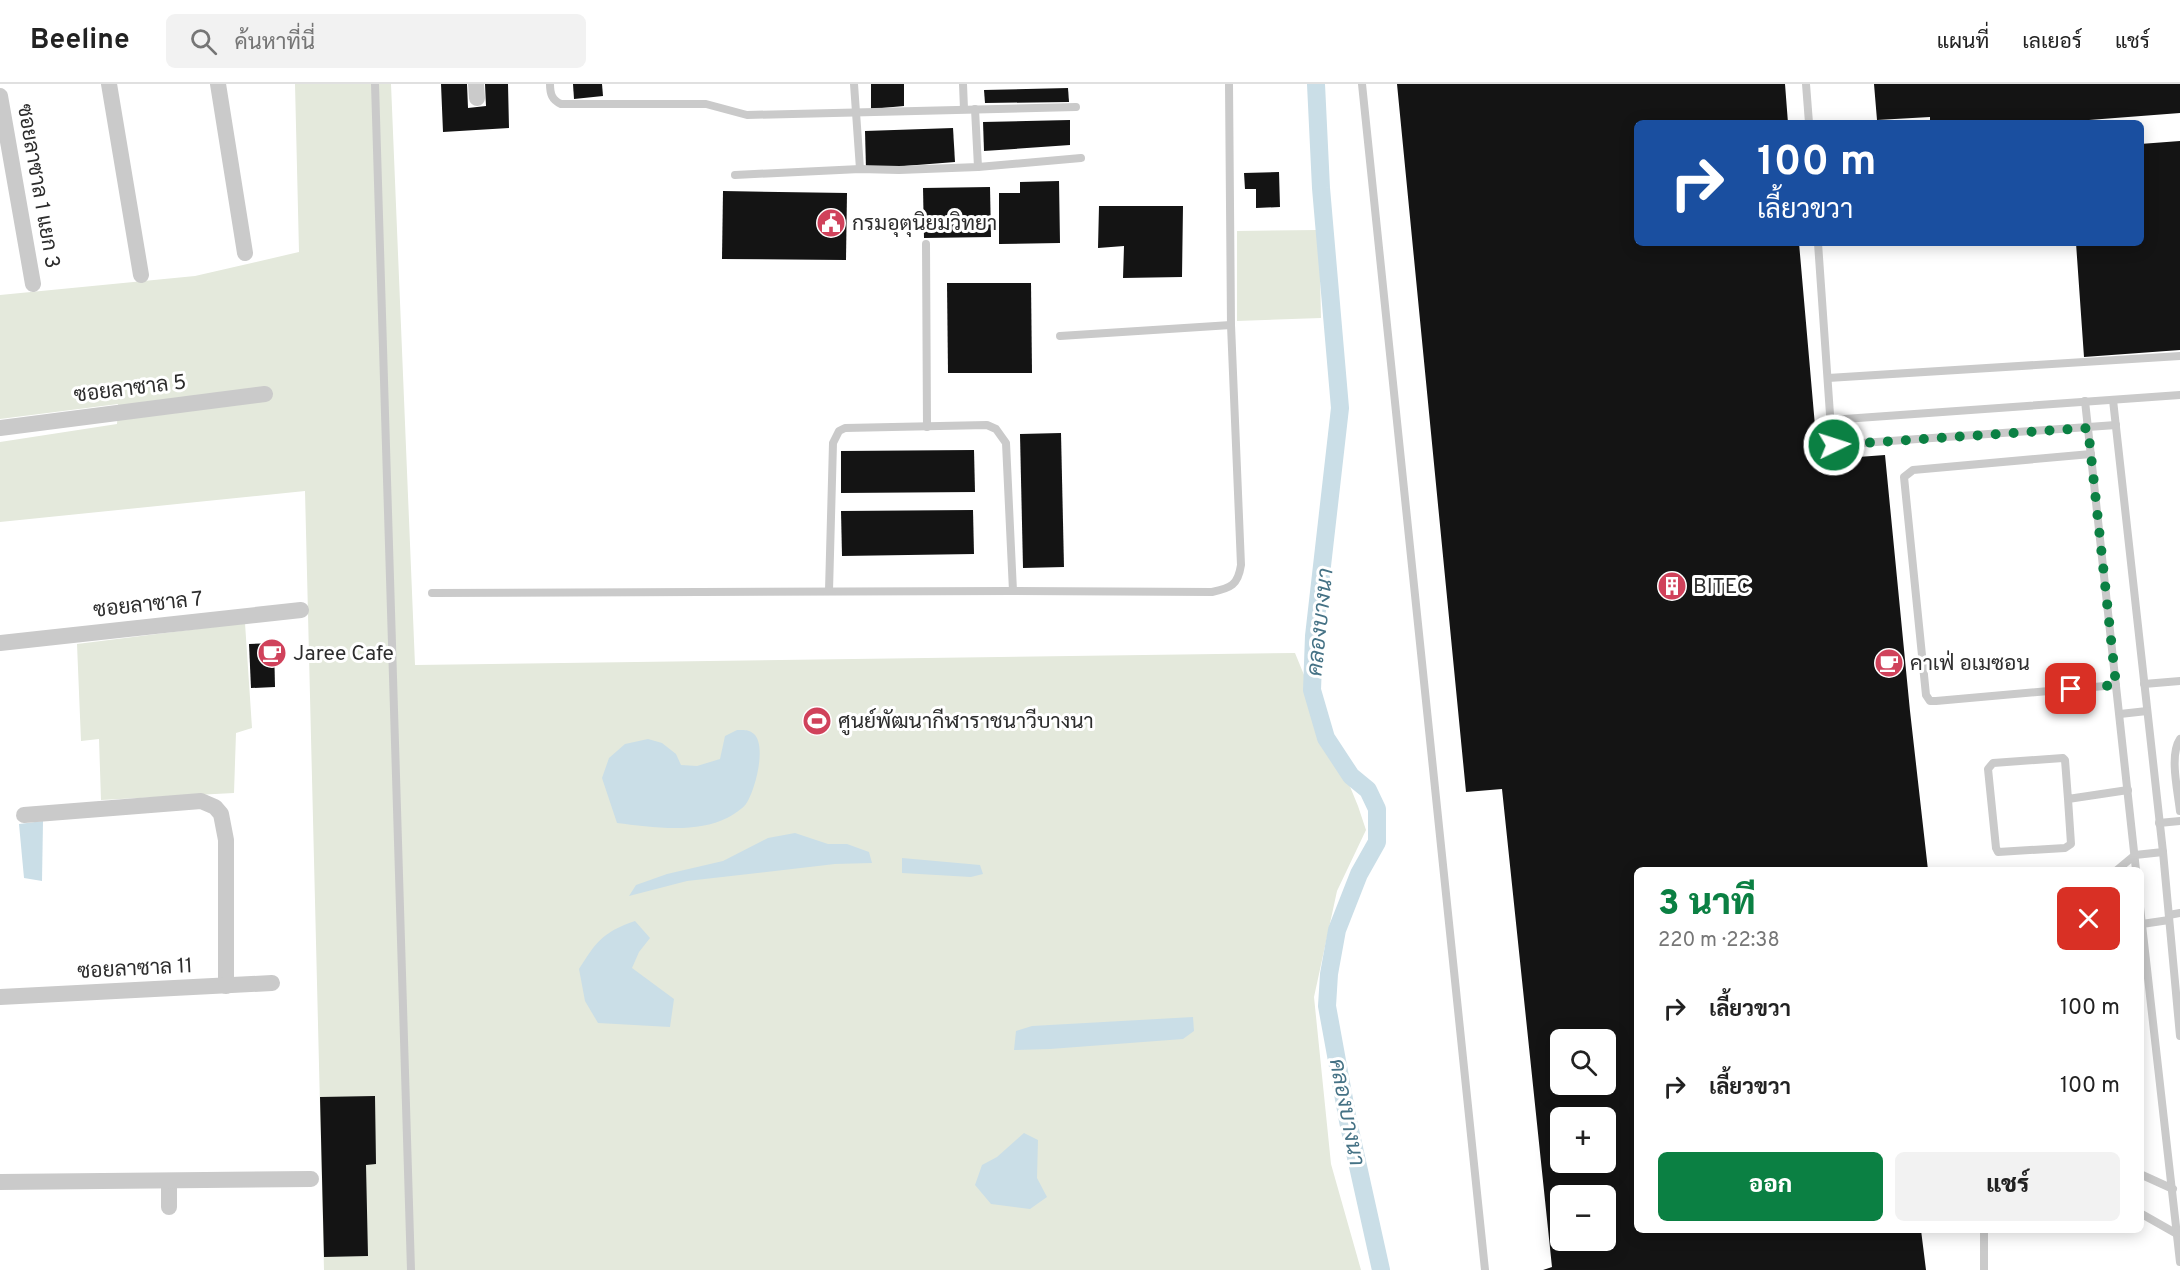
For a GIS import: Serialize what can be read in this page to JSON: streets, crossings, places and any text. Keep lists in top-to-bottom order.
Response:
{
  "streets": {
    "street": [
      "ซอยลาซาล 1 แยก 3",
      "ซอยลาซาล 5",
      "ซอยลาซาล 7",
      "ซอยลาซาล 11"
    ]
  },
  "water": ["คลองบางนา"],
  "places": {
    "public building": ["กรมอุตุนิยมวิทยา"],
    "building": ["BITEC"],
    "cafe": ["Jaree Cafe", "คาเฟ่ อเมซอน"],
    "sports": ["ศูนย์พัฒนากีฬาราชนาวีบางนา"]
  },
  "page": {
    "header": "Beeline",
    "search": "ค้นหาที่นี่",
    "nav": ["แผนที่", "เลเยอร์", "แชร์"],
    "turn": ["100 m", "เลี้ยวขวา"],
    "heading": ["3 นาที", "220 m · 22:38"],
    "list": [
      {
        "name": "เลี้ยวขวา",
        "value": "100 m"
      },
      {
        "name": "เลี้ยวขวา",
        "value": "100 m"
      }
    ],
    "map_buttons": ["+", "−"],
    "buttons": ["ออก", "แชร์"]
  }
}
